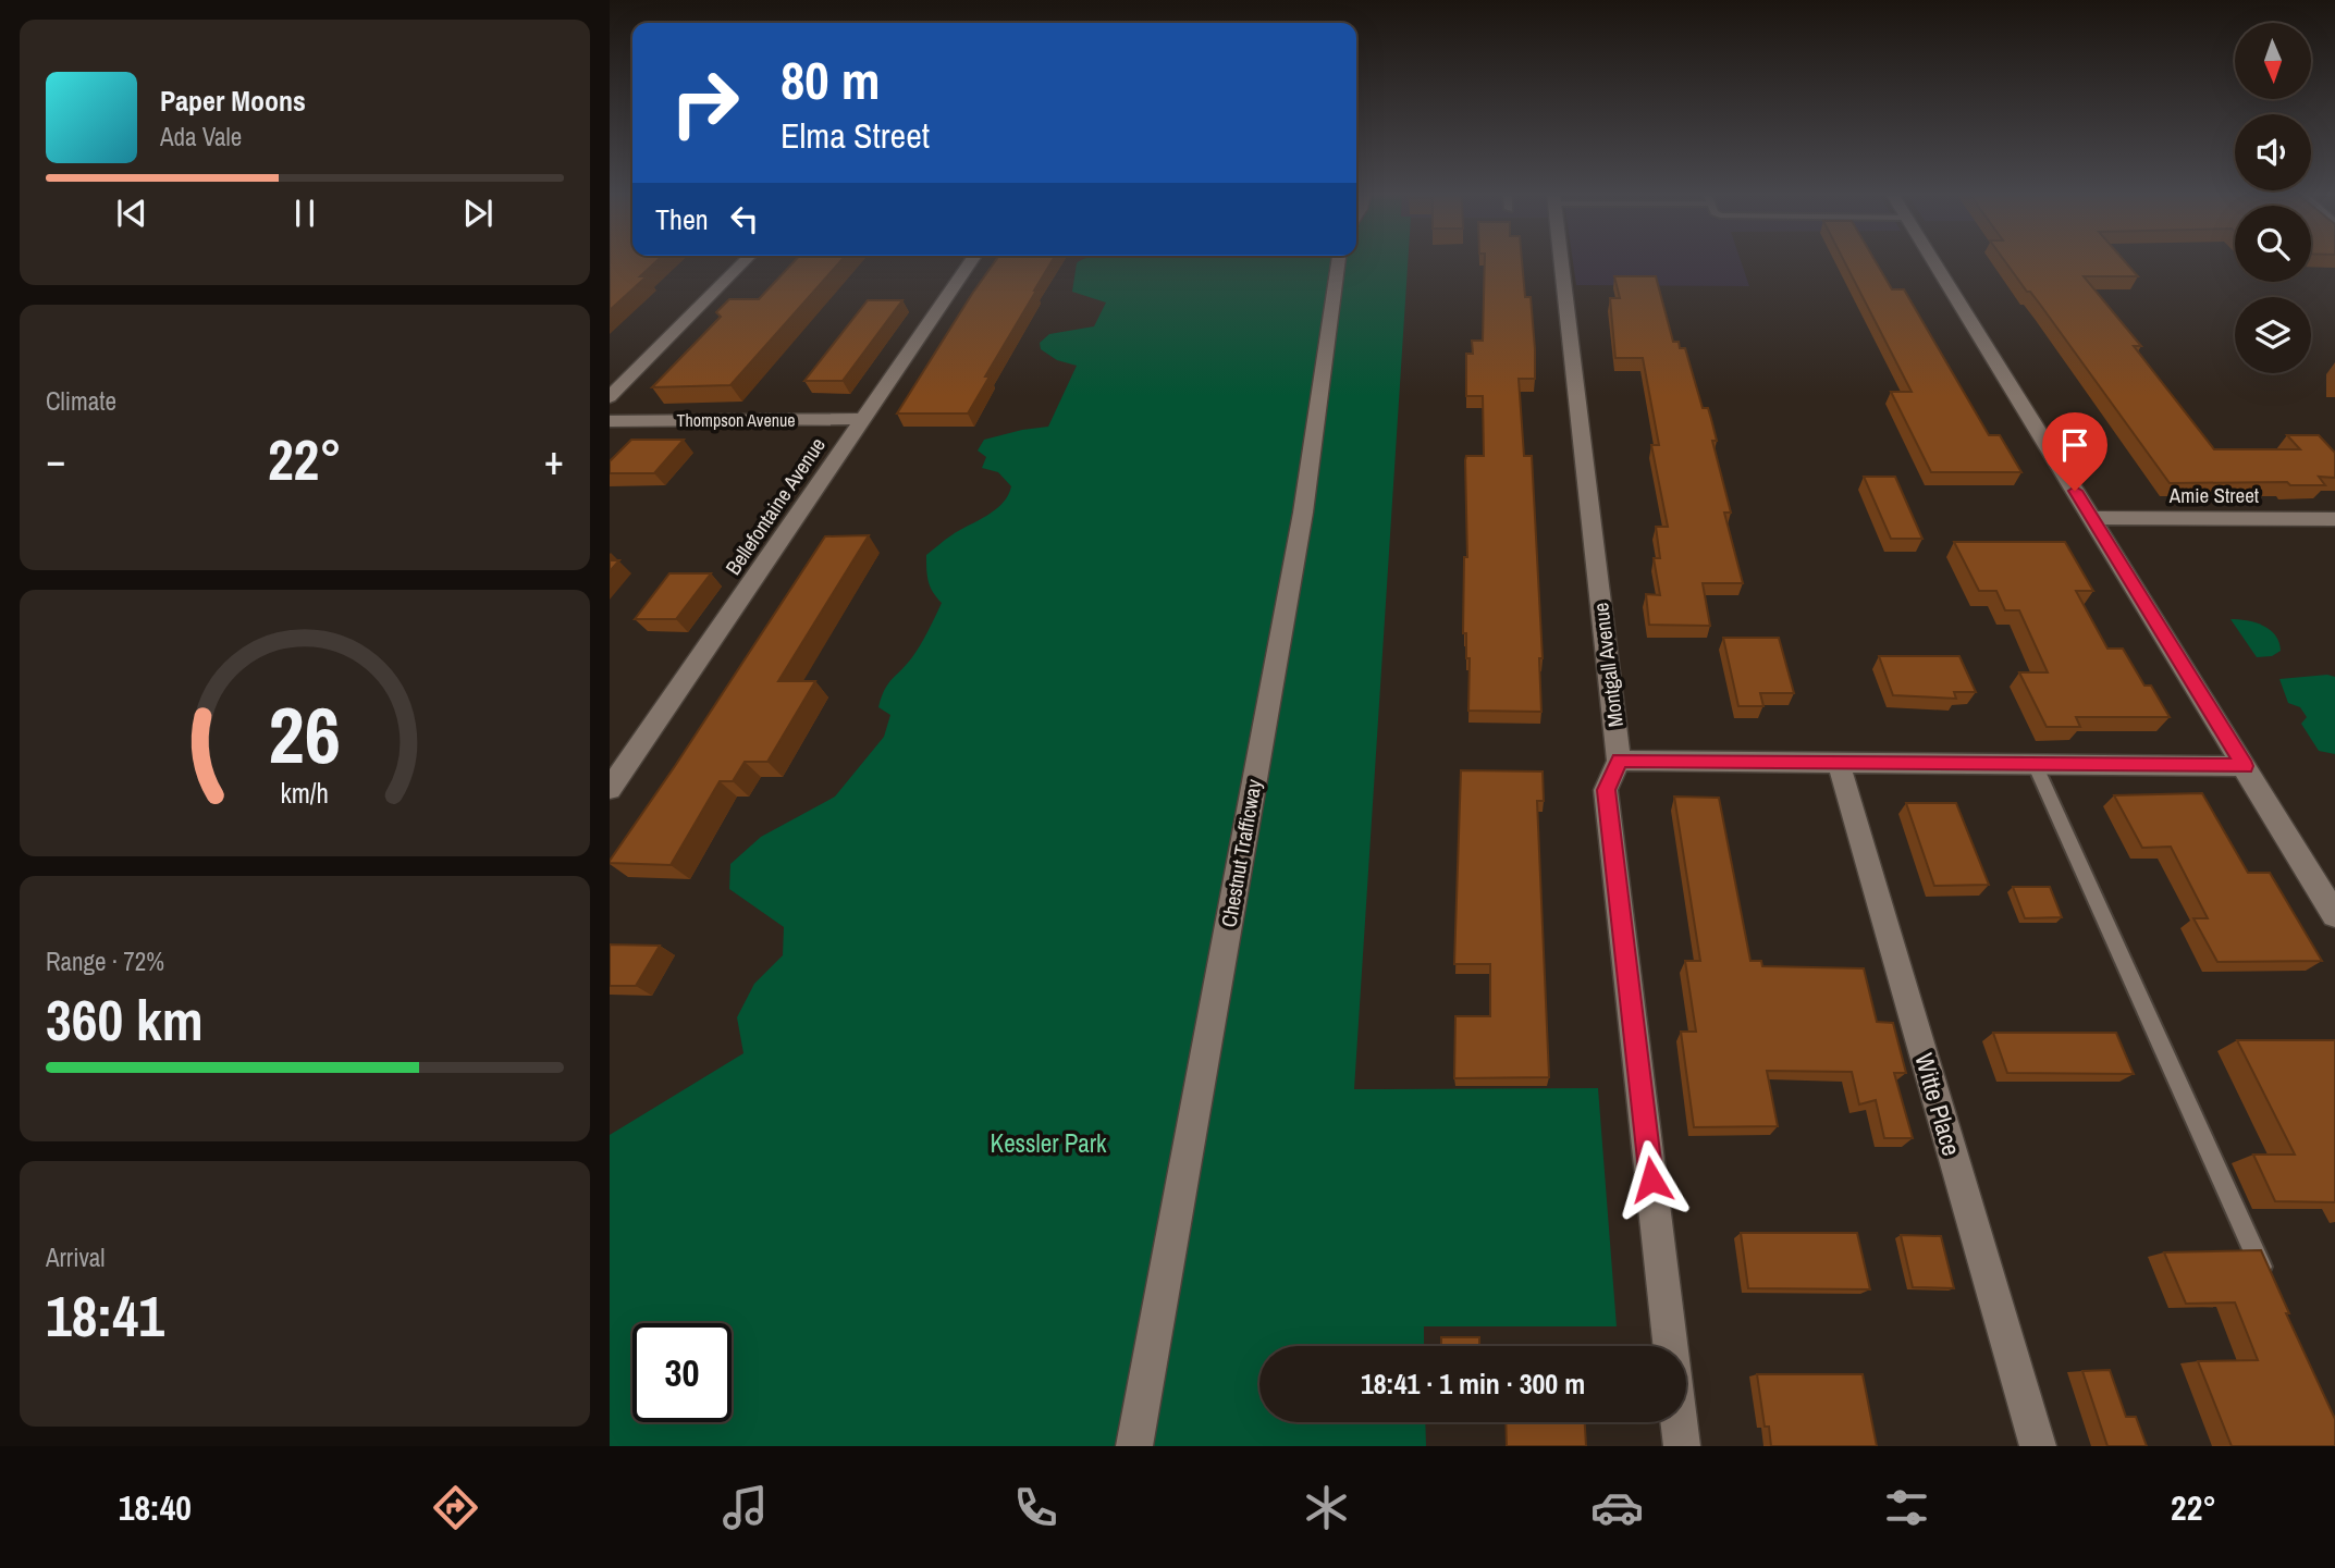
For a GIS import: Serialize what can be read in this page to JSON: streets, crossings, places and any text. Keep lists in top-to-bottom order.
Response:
{
  "streets": {
    "street": [
      "Thompson Avenue",
      "Amie Street",
      "Bellefontaine Avenue",
      "Montgall Avenue",
      "Chestnut Trafficway",
      "Witte Place"
    ]
  },
  "crossings": [
    ["Thompson Avenue", "Bellefontaine Avenue"]
  ],
  "parks": ["Kessler Park"],
  "north": "bottom",
  "page": {
    "turn": ["80 m", "Elma Street"],
    "song": ["Paper Moons", "Ada Vale"],
    "then": "Then",
    "tile": [
      "Climate",
      ["Range · 72%", "360 km"],
      ["Arrival", "18:41"]
    ],
    "heat": ["−", "22°", "+"],
    "limit": "30",
    "trip": "18:41 · 1 min · 300 m",
    "tabs": ["18:40", "22°"],
    "gauge": ["26", "km/h"]
  }
}
